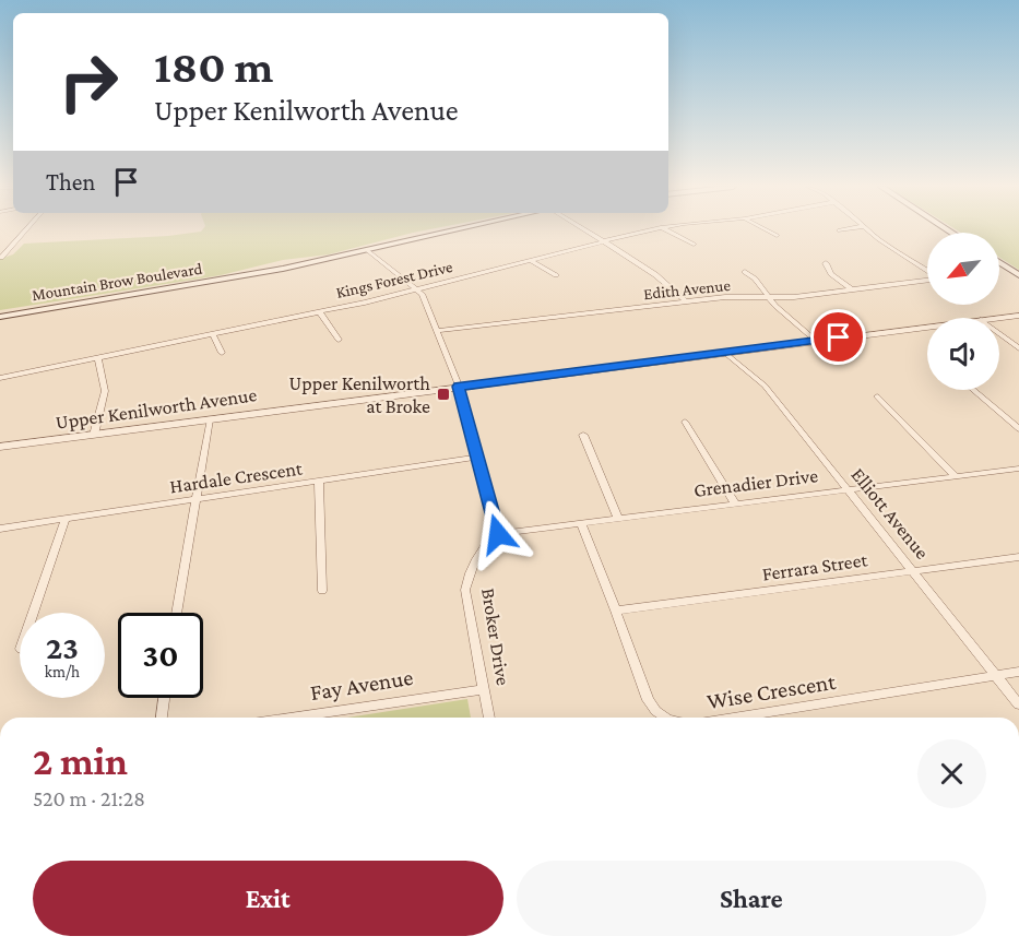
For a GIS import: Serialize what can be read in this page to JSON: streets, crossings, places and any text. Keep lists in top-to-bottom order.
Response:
{
  "streets": {
    "main road": ["Mountain Brow Boulevard"],
    "street": [
      "Kings Forest Drive",
      "Edith Avenue",
      "Upper Kenilworth Avenue",
      "Hardale Crescent",
      "Grenadier Drive",
      "Elliott Avenue",
      "Ferrara Street",
      "Broker Drive",
      "Fay Avenue",
      "Wise Crescent"
    ]
  },
  "crossings": [
    ["Upper Kenilworth Avenue", "Elliott Avenue"],
    ["Grenadier Drive", "Elliott Avenue"],
    ["Grenadier Drive", "Broker Drive"],
    ["Grenadier Drive", "Wise Crescent"],
    ["Elliott Avenue", "Ferrara Street"],
    ["Elliott Avenue", "Wise Crescent"],
    ["Ferrara Street", "Wise Crescent"],
    ["Broker Drive", "Fay Avenue"]
  ],
  "places": {
    "transit": ["Upper Kenilworth at Broke"]
  },
  "north": "bottom left",
  "page": {
    "turn": ["180 m", "Upper Kenilworth Avenue"],
    "then": "Then",
    "speed": "23 km/h",
    "limit": "30",
    "heading": ["2 min", "520 m · 21:28"],
    "buttons": ["Exit", "Share"]
  }
}
